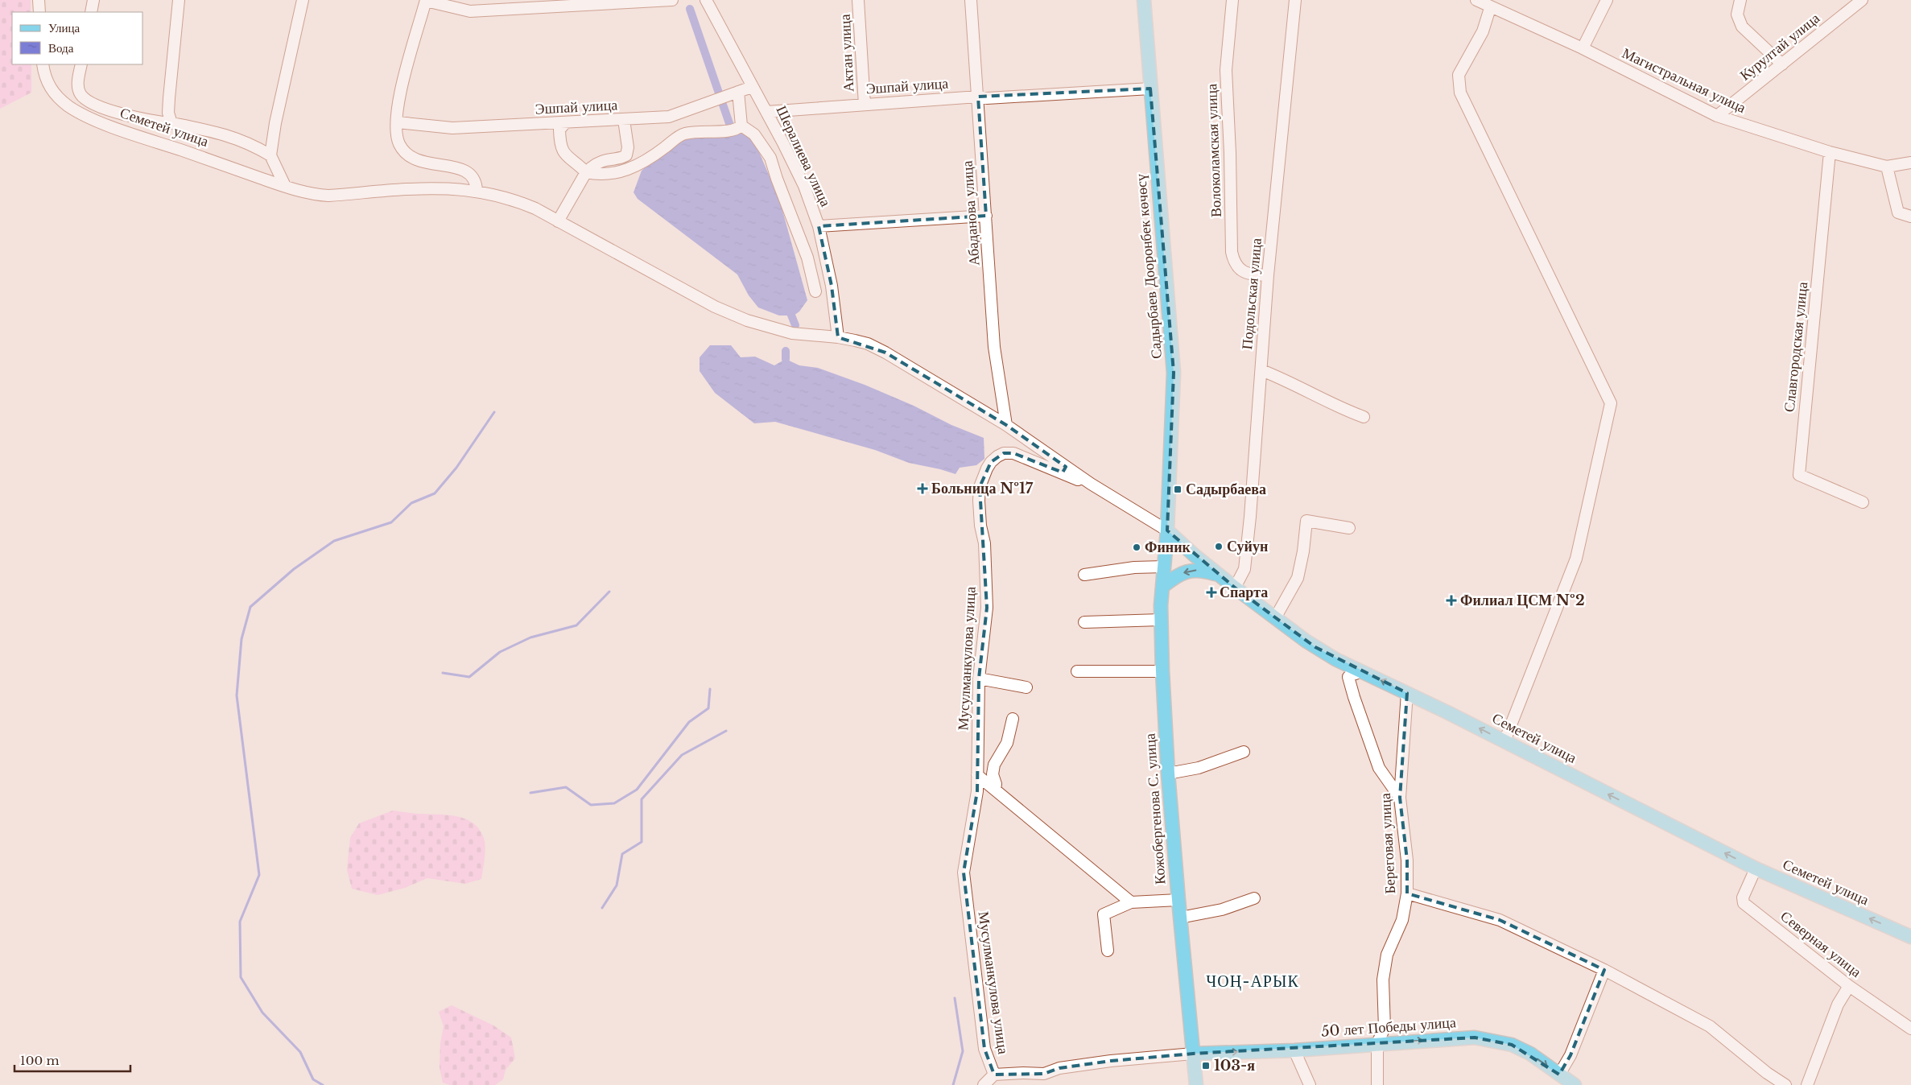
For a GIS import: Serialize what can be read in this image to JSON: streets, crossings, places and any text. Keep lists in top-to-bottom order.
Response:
{
  "streets": {
    "main road": [
      "Семетей улица",
      "Садырбаев Дооронбек көчөсү",
      "Кожобергенова С. улица",
      "50 лет Победы улица"
    ],
    "street": [
      "Курултай улица",
      "Актан улица",
      "Магистральная улица",
      "Эшпай улица",
      "Волоколамская улица",
      "Шералиева улица",
      "Абаданова улица",
      "Подольская улица",
      "Славгородская улица",
      "Мусулманкулова улица",
      "Береговая улица",
      "Северная улица"
    ]
  },
  "crossings": [
    ["Курултай улица", "Магистральная улица"],
    ["Актан улица", "Эшпай улица"],
    ["Магистральная улица", "Славгородская улица"],
    ["Эшпай улица", "Шералиева улица"],
    ["Эшпай улица", "Абаданова улица"],
    ["Эшпай улица", "Садырбаев Дооронбек көчөсү"],
    ["Семетей улица", "Шералиева улица"],
    ["Семетей улица", "Абаданова улица"],
    ["Семетей улица", "Садырбаев Дооронбек көчөсү"],
    ["Семетей улица", "Подольская улица"],
    ["Семетей улица", "Мусулманкулова улица"],
    ["Семетей улица", "Кожобергенова С. улица"],
    ["Семетей улица", "Береговая улица"],
    ["Семетей улица", "Северная улица"],
    ["Волоколамская улица", "Подольская улица"],
    ["Садырбаев Дооронбек көчөсү", "Кожобергенова С. улица"],
    ["Кожобергенова С. улица", "50 лет Победы улица"],
    ["Береговая улица", "50 лет Победы улица"]
  ],
  "one_way": ["50 лет Победы улица"],
  "districts": ["ЧОҢ-АРЫК"],
  "places": {
    "health": ["Больница №17", "Спарта", "Филиал ЦСМ №2"],
    "transit": ["Садырбаева", "103-я"],
    "other": ["Суйун", "Финик"]
  },
  "legend": ["Улица", "Вода"],
  "scale_bar": "100 m"
}
